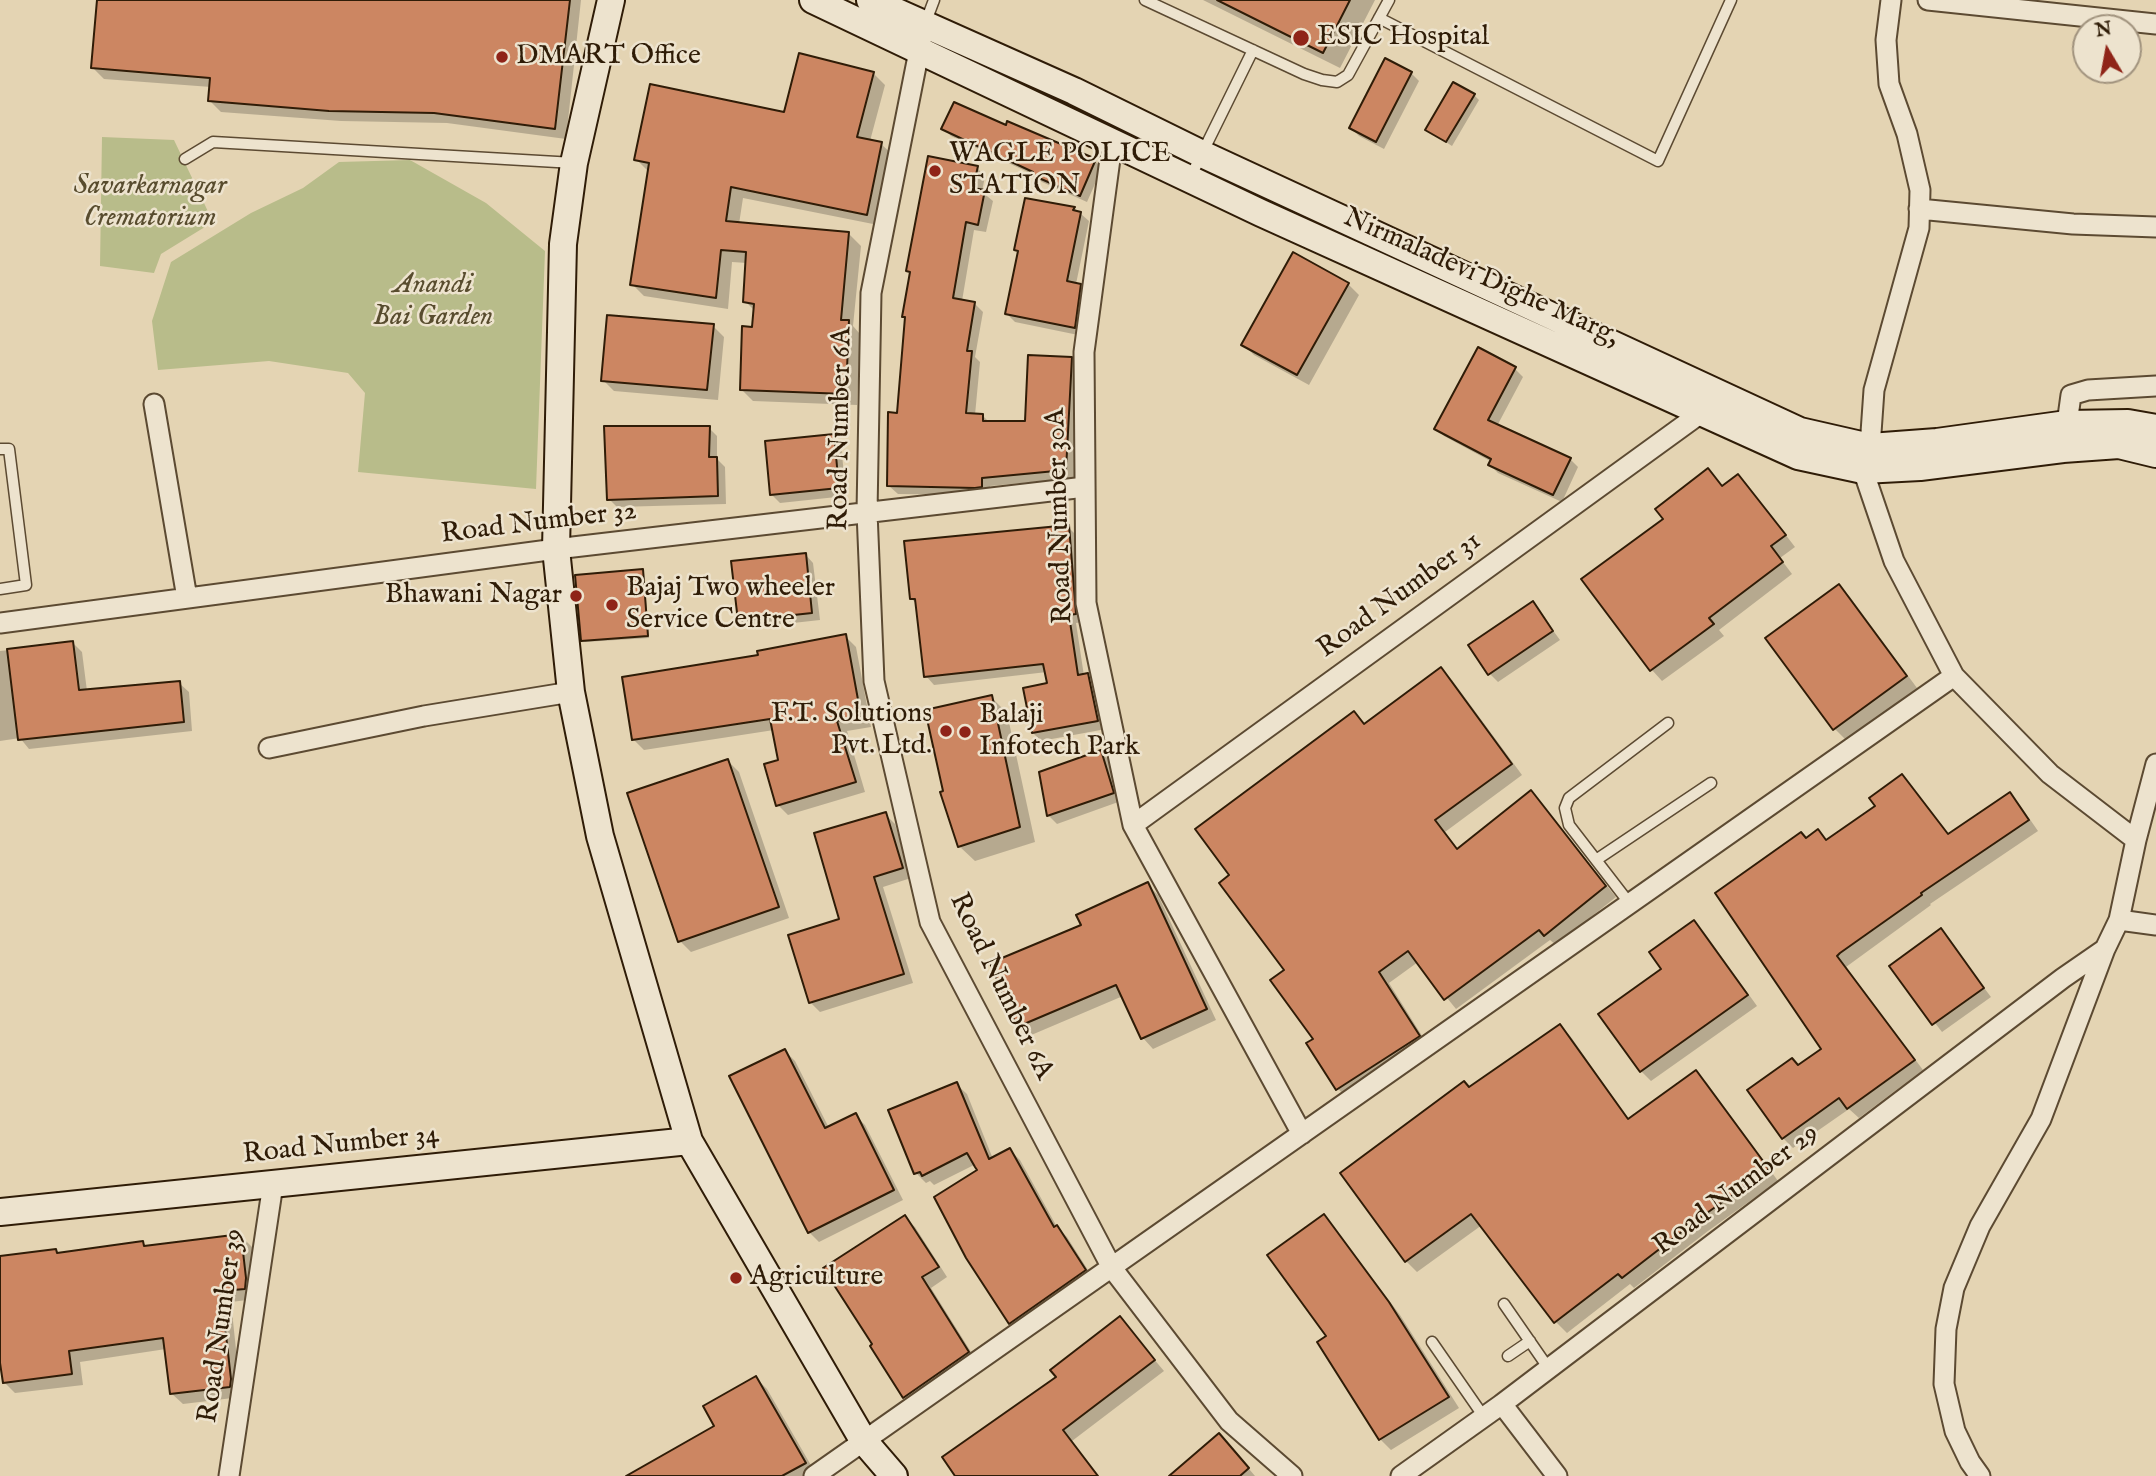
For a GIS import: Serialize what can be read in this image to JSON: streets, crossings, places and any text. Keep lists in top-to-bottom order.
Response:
{
  "streets": {
    "main road": ["Nirmaladevi Dighe Marg,", "Road Number 34"],
    "street": [
      "Road Number 6A",
      "Road Number 30A",
      "Road Number 32",
      "Road Number 31",
      "Road Number 29",
      "Road Number 39"
    ]
  },
  "crossings": [
    ["Nirmaladevi Dighe Marg,", "Road Number 6A"],
    ["Nirmaladevi Dighe Marg,", "Road Number 30A"],
    ["Nirmaladevi Dighe Marg,", "Road Number 31"],
    ["Road Number 6A", "Road Number 32"],
    ["Road Number 30A", "Road Number 32"],
    ["Road Number 30A", "Road Number 31"],
    ["Road Number 34", "Road Number 39"]
  ],
  "parks": ["Savarkarnagar Crematorium", "Anandi Bai Garden"],
  "places": [
    "ESIC Hospital",
    "DMART Office",
    "WAGLE POLICE STATION",
    "Bhawani Nagar",
    "Bajaj Two wheeler Service Centre",
    "F.T. Solutions Pvt. Ltd.",
    "Balaji Infotech Park",
    "Agriculture"
  ],
  "north": "top"
}
